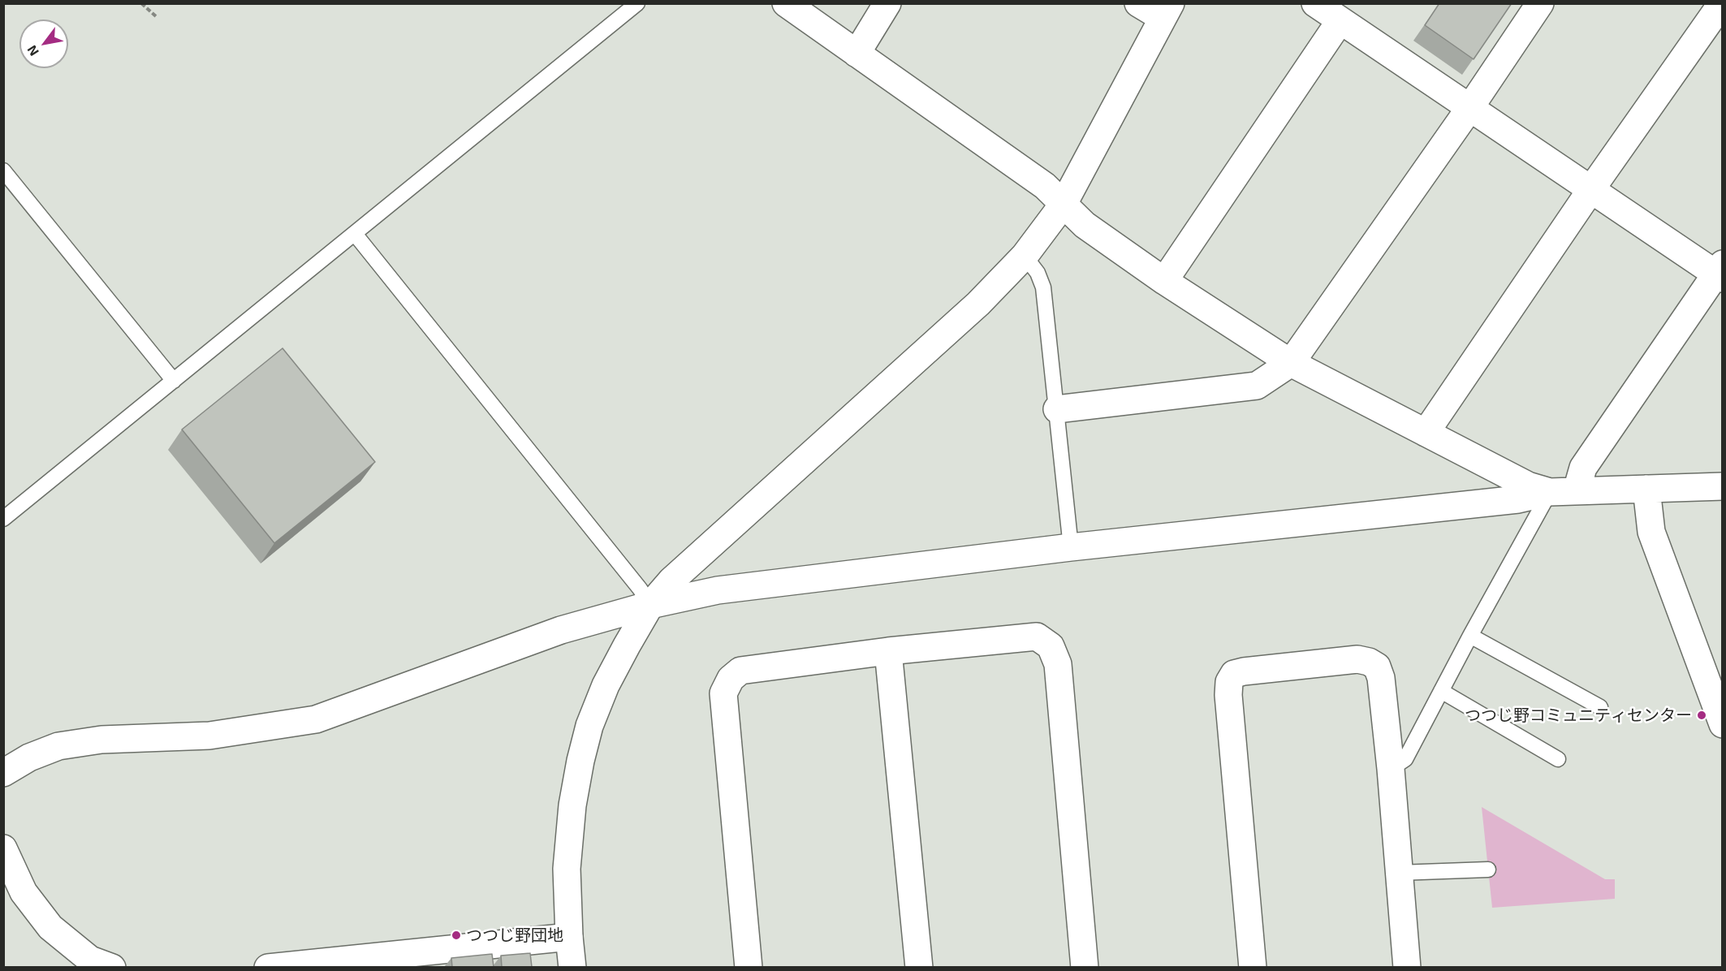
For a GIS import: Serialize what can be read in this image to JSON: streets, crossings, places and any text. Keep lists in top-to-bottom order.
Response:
{
  "places": ["つつじ野コミュニティセンター", "つつじ野団地"],
  "north": "bottom left"
}
